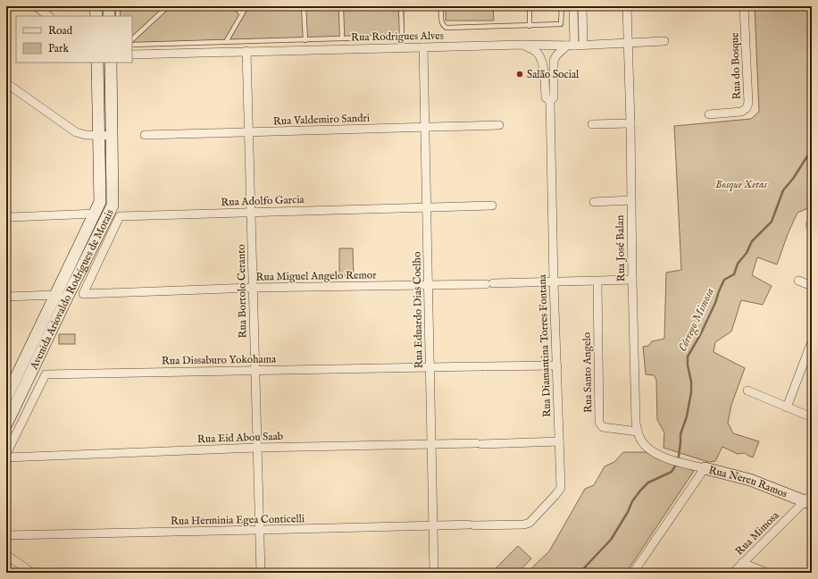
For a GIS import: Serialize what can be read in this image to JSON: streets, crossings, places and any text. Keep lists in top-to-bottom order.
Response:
{
  "streets": {
    "street": [
      "Rua Rodrigues Alves",
      "Rua do Bosque",
      "Rua Valdemiro Sandri",
      "Rua Adolfo Garcia",
      "Rua José Balan",
      "Rua Miguel Angelo Remor",
      "Avenida Ariovaldo Rodrigues de Morais",
      "Rua Bortolo Ceranto",
      "Rua Eduardo Dias Coelho",
      "Rua Diamantina Torres Fontana",
      "Rua Dissaburo Yokohama",
      "Rua Santo Angelo",
      "Rua Eid Abou Saab",
      "Rua Nereu Ramos",
      "Rua Herminia Egea Conticelli",
      "Rua Mimosa"
    ]
  },
  "crossings": [
    ["Rua Rodrigues Alves", "Rua José Balan"],
    ["Rua Rodrigues Alves", "Rua Bortolo Ceranto"],
    ["Rua Rodrigues Alves", "Rua Eduardo Dias Coelho"],
    ["Rua Valdemiro Sandri", "Rua Bortolo Ceranto"],
    ["Rua Valdemiro Sandri", "Rua Eduardo Dias Coelho"],
    ["Rua Adolfo Garcia", "Rua Miguel Angelo Remor"],
    ["Rua Adolfo Garcia", "Rua Bortolo Ceranto"],
    ["Rua Adolfo Garcia", "Rua Eduardo Dias Coelho"],
    ["Rua José Balan", "Rua Miguel Angelo Remor"],
    ["Rua José Balan", "Rua Santo Angelo"],
    ["Rua José Balan", "Rua Nereu Ramos"],
    ["Rua Miguel Angelo Remor", "Rua Bortolo Ceranto"],
    ["Rua Miguel Angelo Remor", "Rua Eduardo Dias Coelho"],
    ["Rua Miguel Angelo Remor", "Rua Diamantina Torres Fontana"],
    ["Rua Miguel Angelo Remor", "Rua Santo Angelo"],
    ["Rua Bortolo Ceranto", "Rua Dissaburo Yokohama"],
    ["Rua Bortolo Ceranto", "Rua Eid Abou Saab"],
    ["Rua Bortolo Ceranto", "Rua Herminia Egea Conticelli"],
    ["Rua Eduardo Dias Coelho", "Rua Dissaburo Yokohama"],
    ["Rua Eduardo Dias Coelho", "Rua Eid Abou Saab"],
    ["Rua Eduardo Dias Coelho", "Rua Herminia Egea Conticelli"],
    ["Rua Diamantina Torres Fontana", "Rua Dissaburo Yokohama"],
    ["Rua Diamantina Torres Fontana", "Rua Eid Abou Saab"],
    ["Rua Diamantina Torres Fontana", "Rua Herminia Egea Conticelli"],
    ["Rua Nereu Ramos", "Rua Mimosa"]
  ],
  "water": ["Córrego Mimosa"],
  "parks": ["Bosque Xetas"],
  "places": ["Salão Social"],
  "legend": ["Road", "Park"]
}
